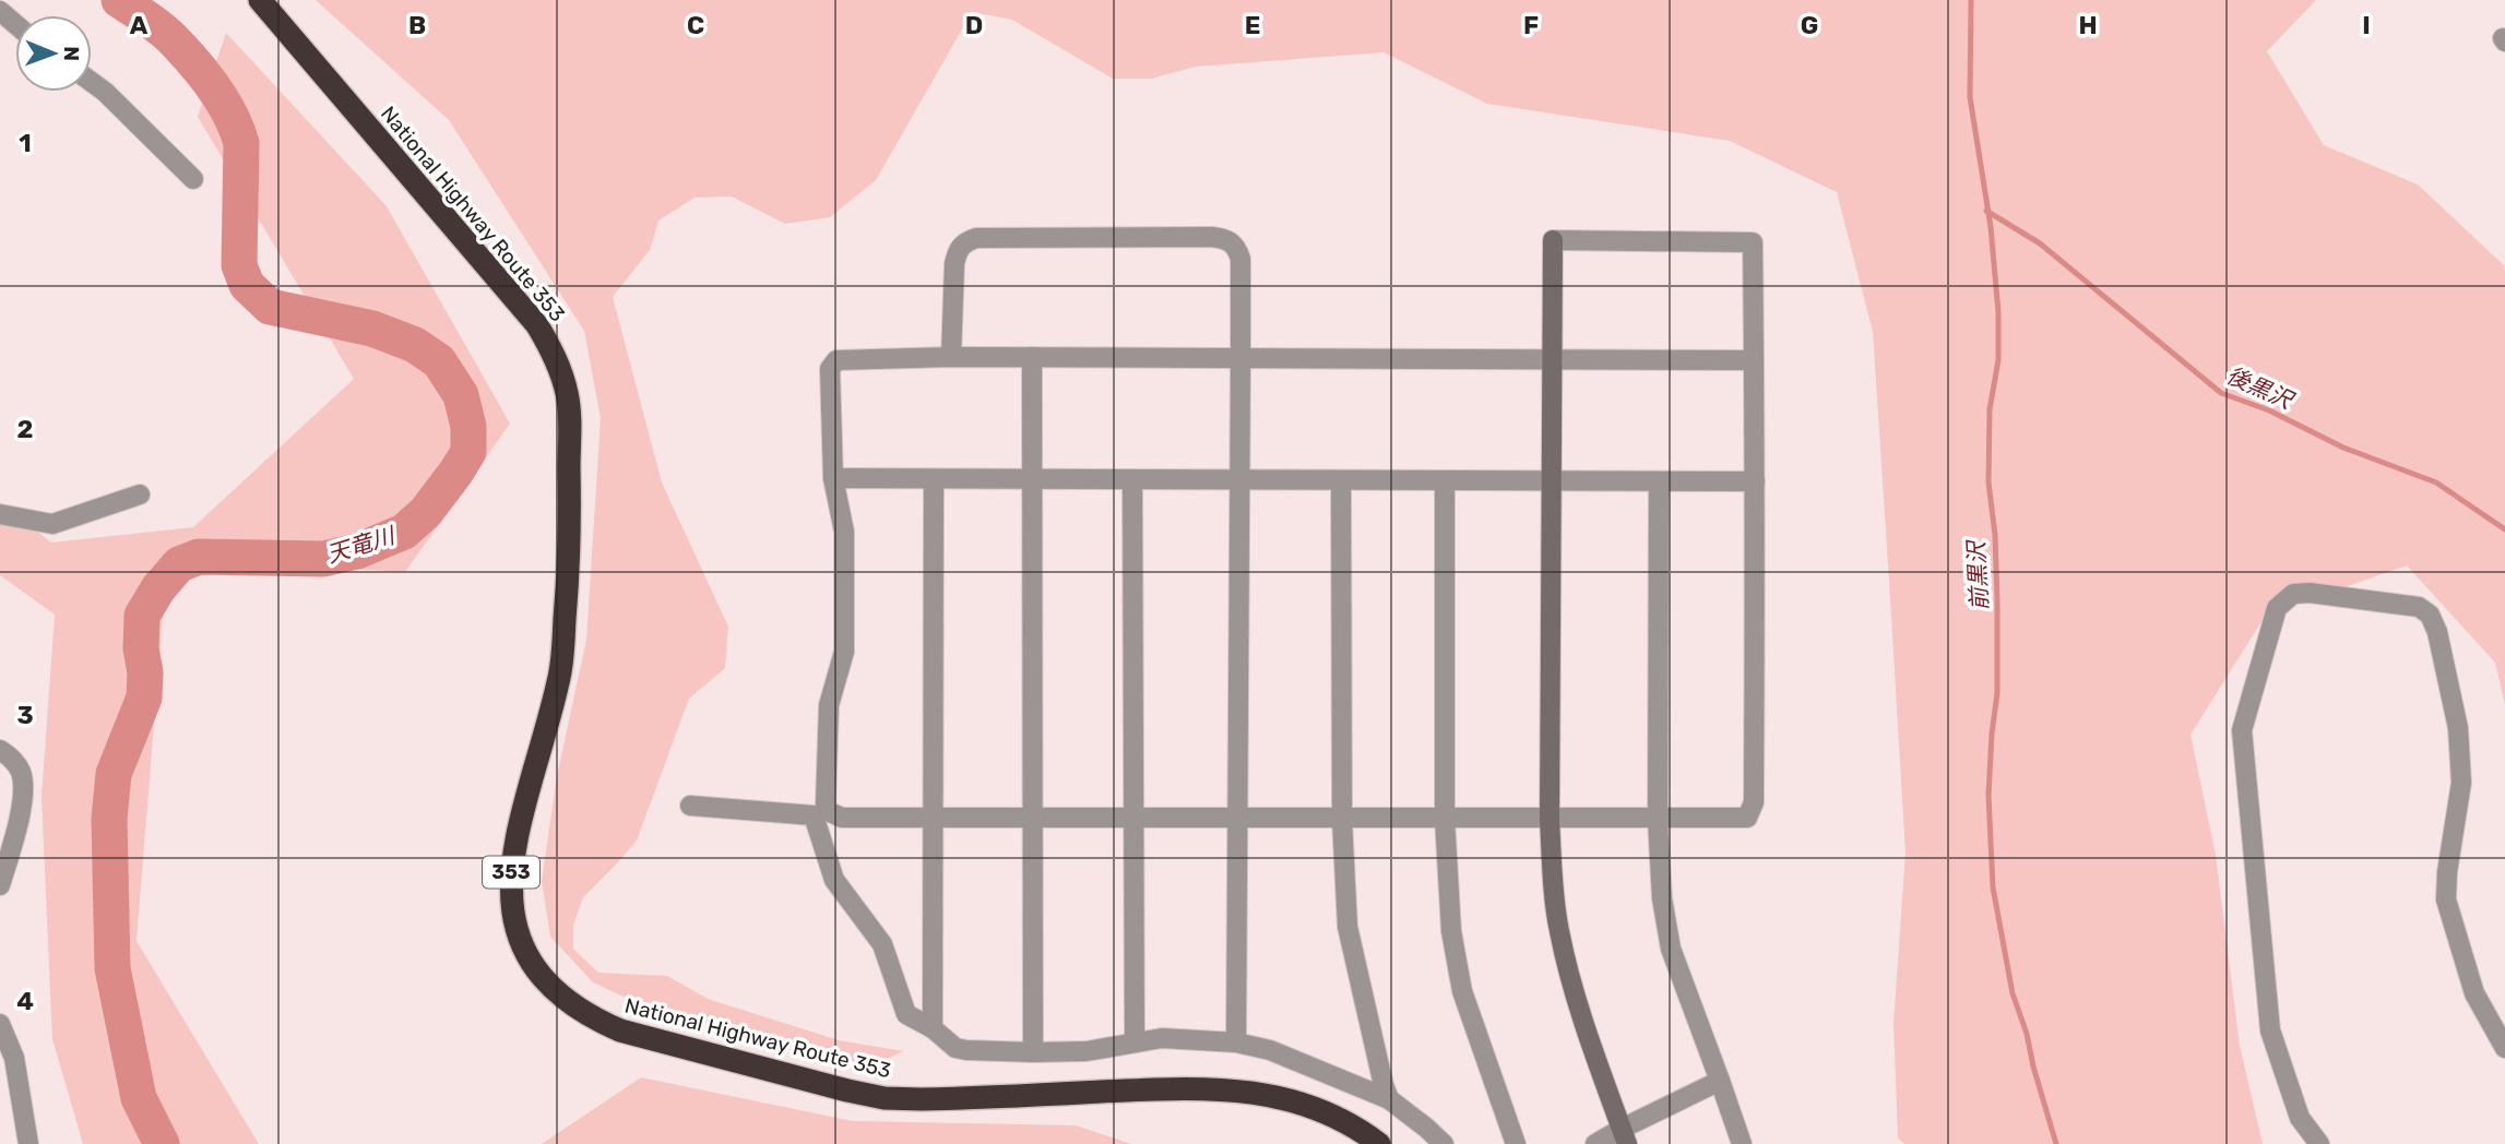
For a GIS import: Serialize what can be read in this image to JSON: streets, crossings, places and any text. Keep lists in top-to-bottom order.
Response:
{
  "streets": {
    "highway": ["National Highway Route 353", "353"]
  },
  "water": ["後黒沢", "天竜川", "前黒沢"],
  "north": "right",
  "grid": {
    "columns": [
      "A",
      "B",
      "C",
      "D",
      "E",
      "F",
      "G",
      "H",
      "I"
    ],
    "rows": [
      "1",
      "2",
      "3",
      "4"
    ]
  }
}
